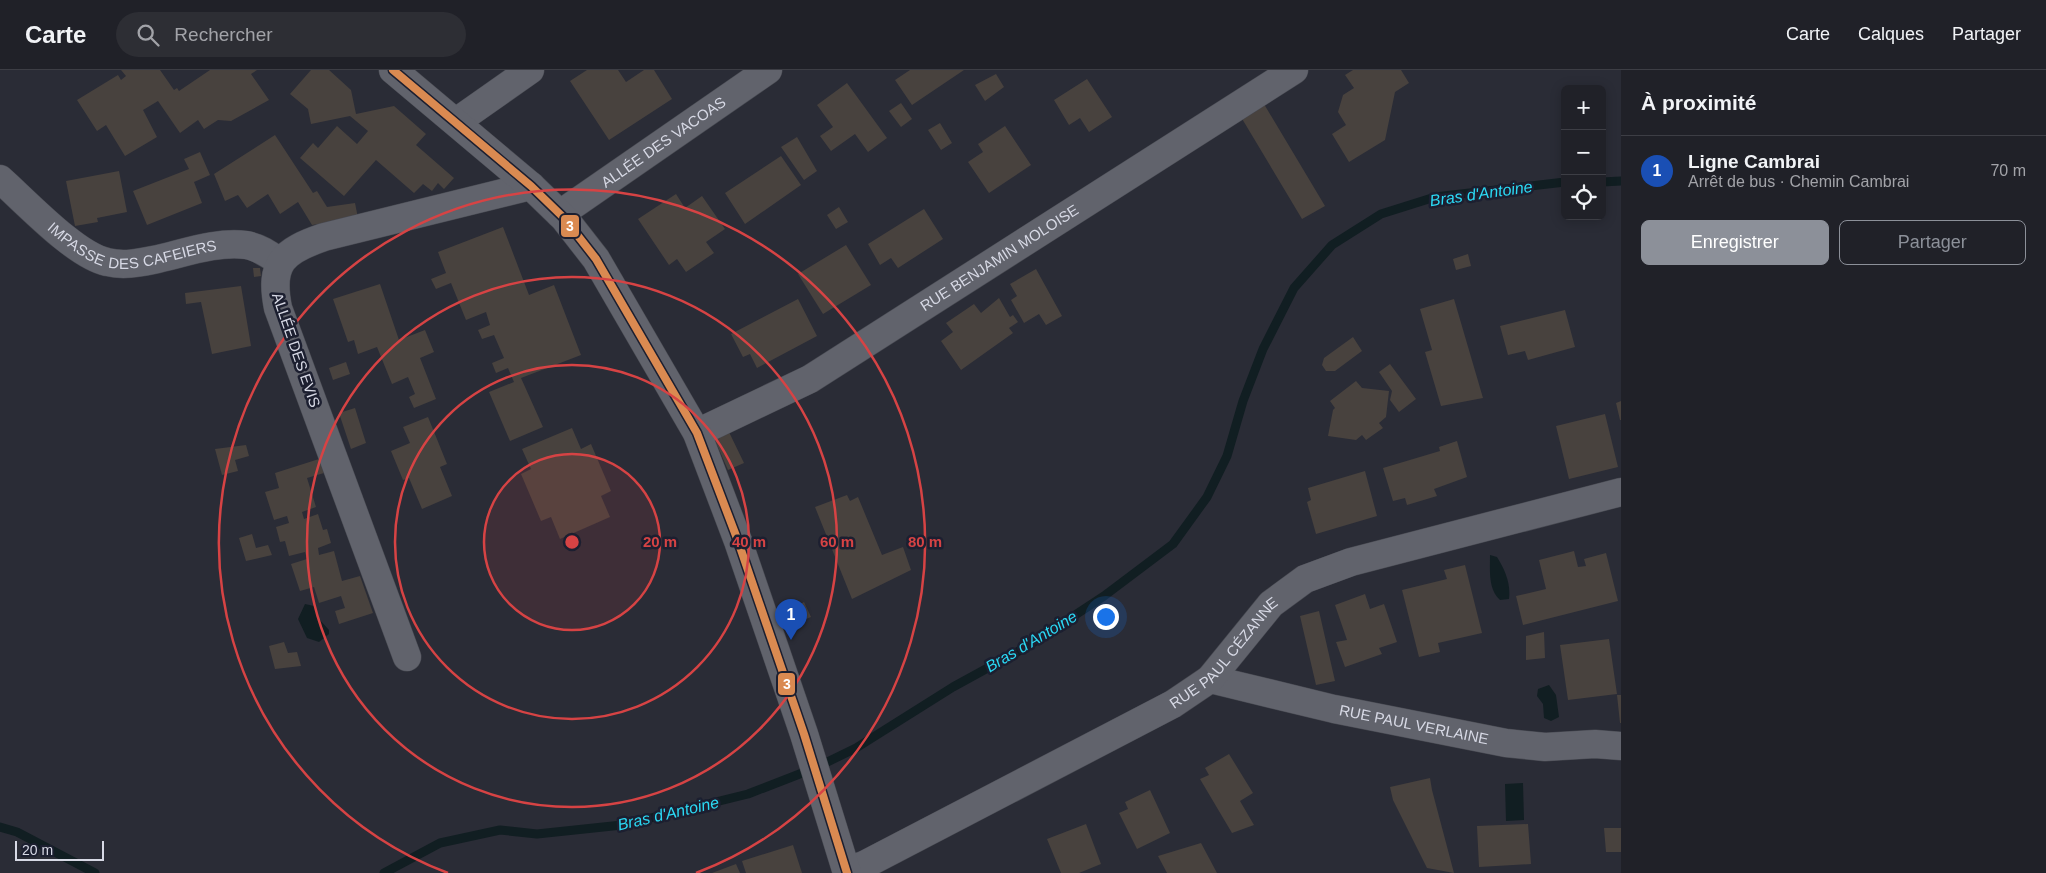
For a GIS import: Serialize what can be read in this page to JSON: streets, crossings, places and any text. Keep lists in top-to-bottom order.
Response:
{
  "streets": {
    "street": [
      "ALLÉE DES VACOAS",
      "IMPASSE DES CAFEIERS",
      "RUE BENJAMIN MOLOISE",
      "ALLÉE DES EVIS",
      "RUE PAUL CÉZANNE",
      "RUE PAUL VERLAINE"
    ]
  },
  "crossings": [
    ["IMPASSE DES CAFEIERS", "ALLÉE DES EVIS"],
    ["RUE PAUL CÉZANNE", "RUE PAUL VERLAINE"]
  ],
  "water": ["Bras d'Antoine"],
  "lines": ["transit line 3"],
  "scale_bar": "20 m",
  "page": {
    "header": "Carte",
    "search": "Rechercher",
    "nav": ["Carte", "Calques", "Partager"],
    "heading": "À proximité",
    "map_buttons": ["+", "−"],
    "list": [
      {
        "mark": "1",
        "name": "Ligne Cambrai",
        "note": "Arrêt de bus · Chemin Cambrai",
        "value": "70 m"
      }
    ],
    "buttons": ["Enregistrer", "Partager"],
    "pins": "1",
    "scale": "20 m"
  },
  "rings": [
    "20 m",
    "40 m",
    "60 m",
    "80 m"
  ]
}
